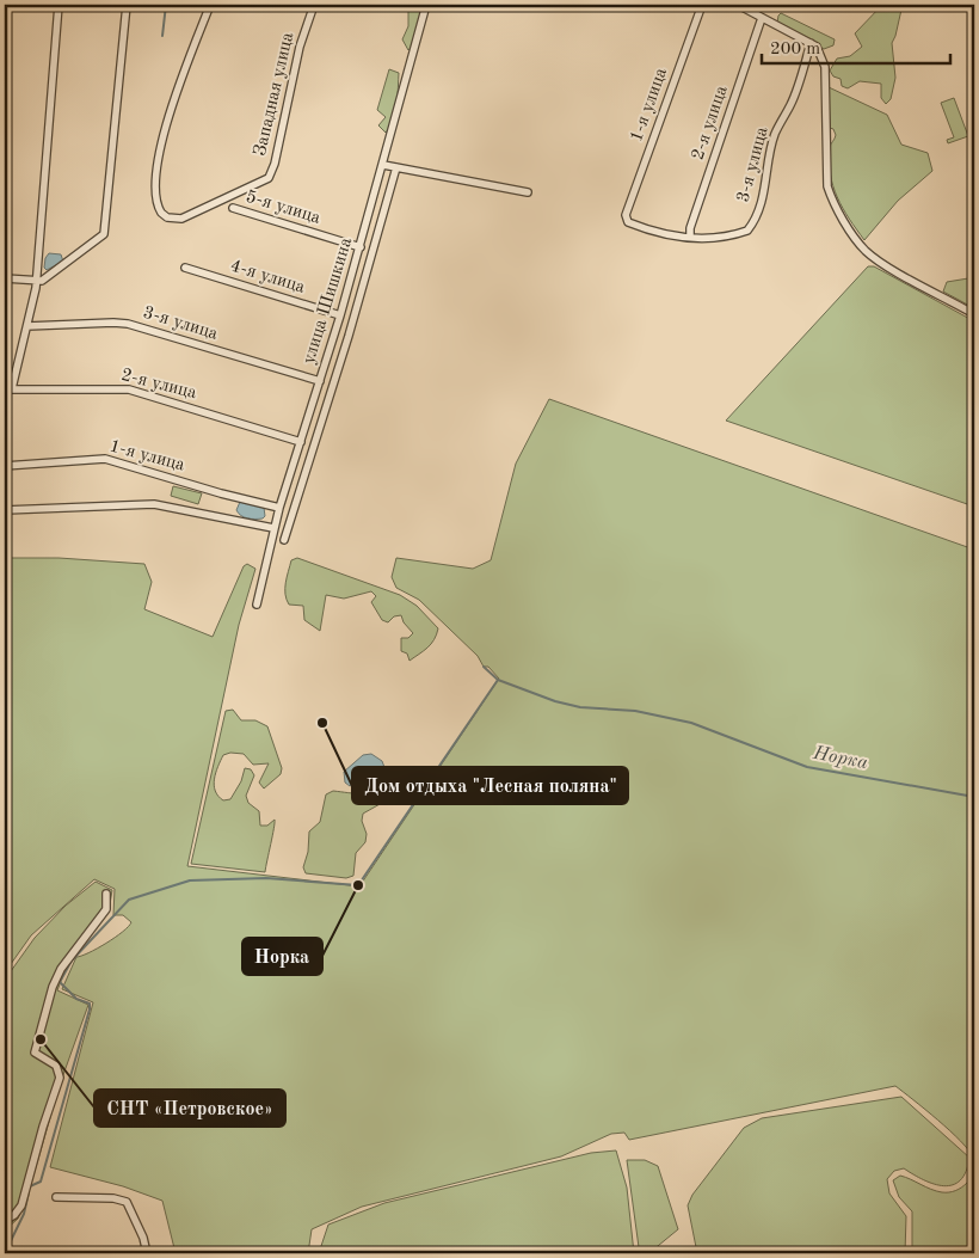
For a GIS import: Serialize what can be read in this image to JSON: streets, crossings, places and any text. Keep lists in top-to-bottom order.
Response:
{
  "streets": {
    "street": [
      "Западная улица",
      "1-я улица",
      "2-я улица",
      "3-я улица",
      "5-я улица",
      "4-я улица",
      "улица Шишкина"
    ]
  },
  "crossings": [
    ["1-я улица", "2-я улица"],
    ["1-я улица", "3-я улица"],
    ["1-я улица", "улица Шишкина"],
    ["2-я улица", "3-я улица"],
    ["2-я улица", "улица Шишкина"],
    ["3-я улица", "улица Шишкина"],
    ["5-я улица", "улица Шишкина"],
    ["4-я улица", "улица Шишкина"]
  ],
  "water": ["Норка"],
  "places": ["Дом отдыха \"Лесная поляна\"", "Норка", "СНТ «Петровское»"],
  "scale_bar": "200 m"
}
